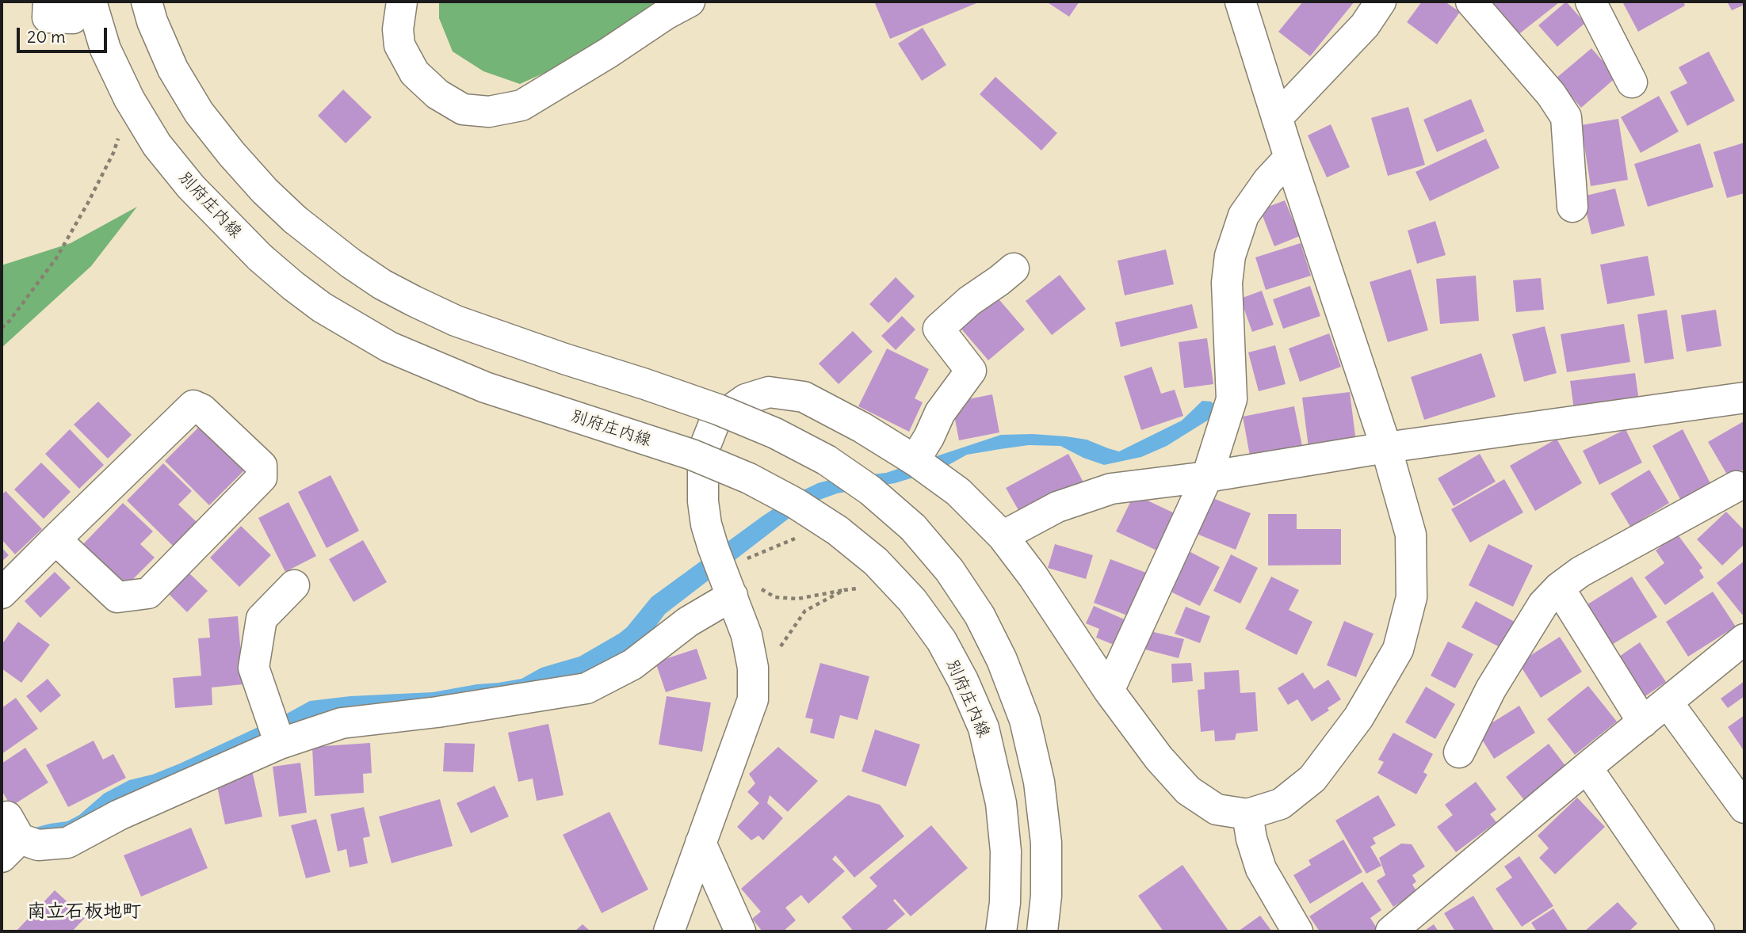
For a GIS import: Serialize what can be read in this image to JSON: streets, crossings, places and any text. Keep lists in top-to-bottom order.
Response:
{
  "streets": {
    "street": ["別府庄内線"]
  },
  "districts": ["南立石板地町"],
  "scale_bar": "20 m"
}
